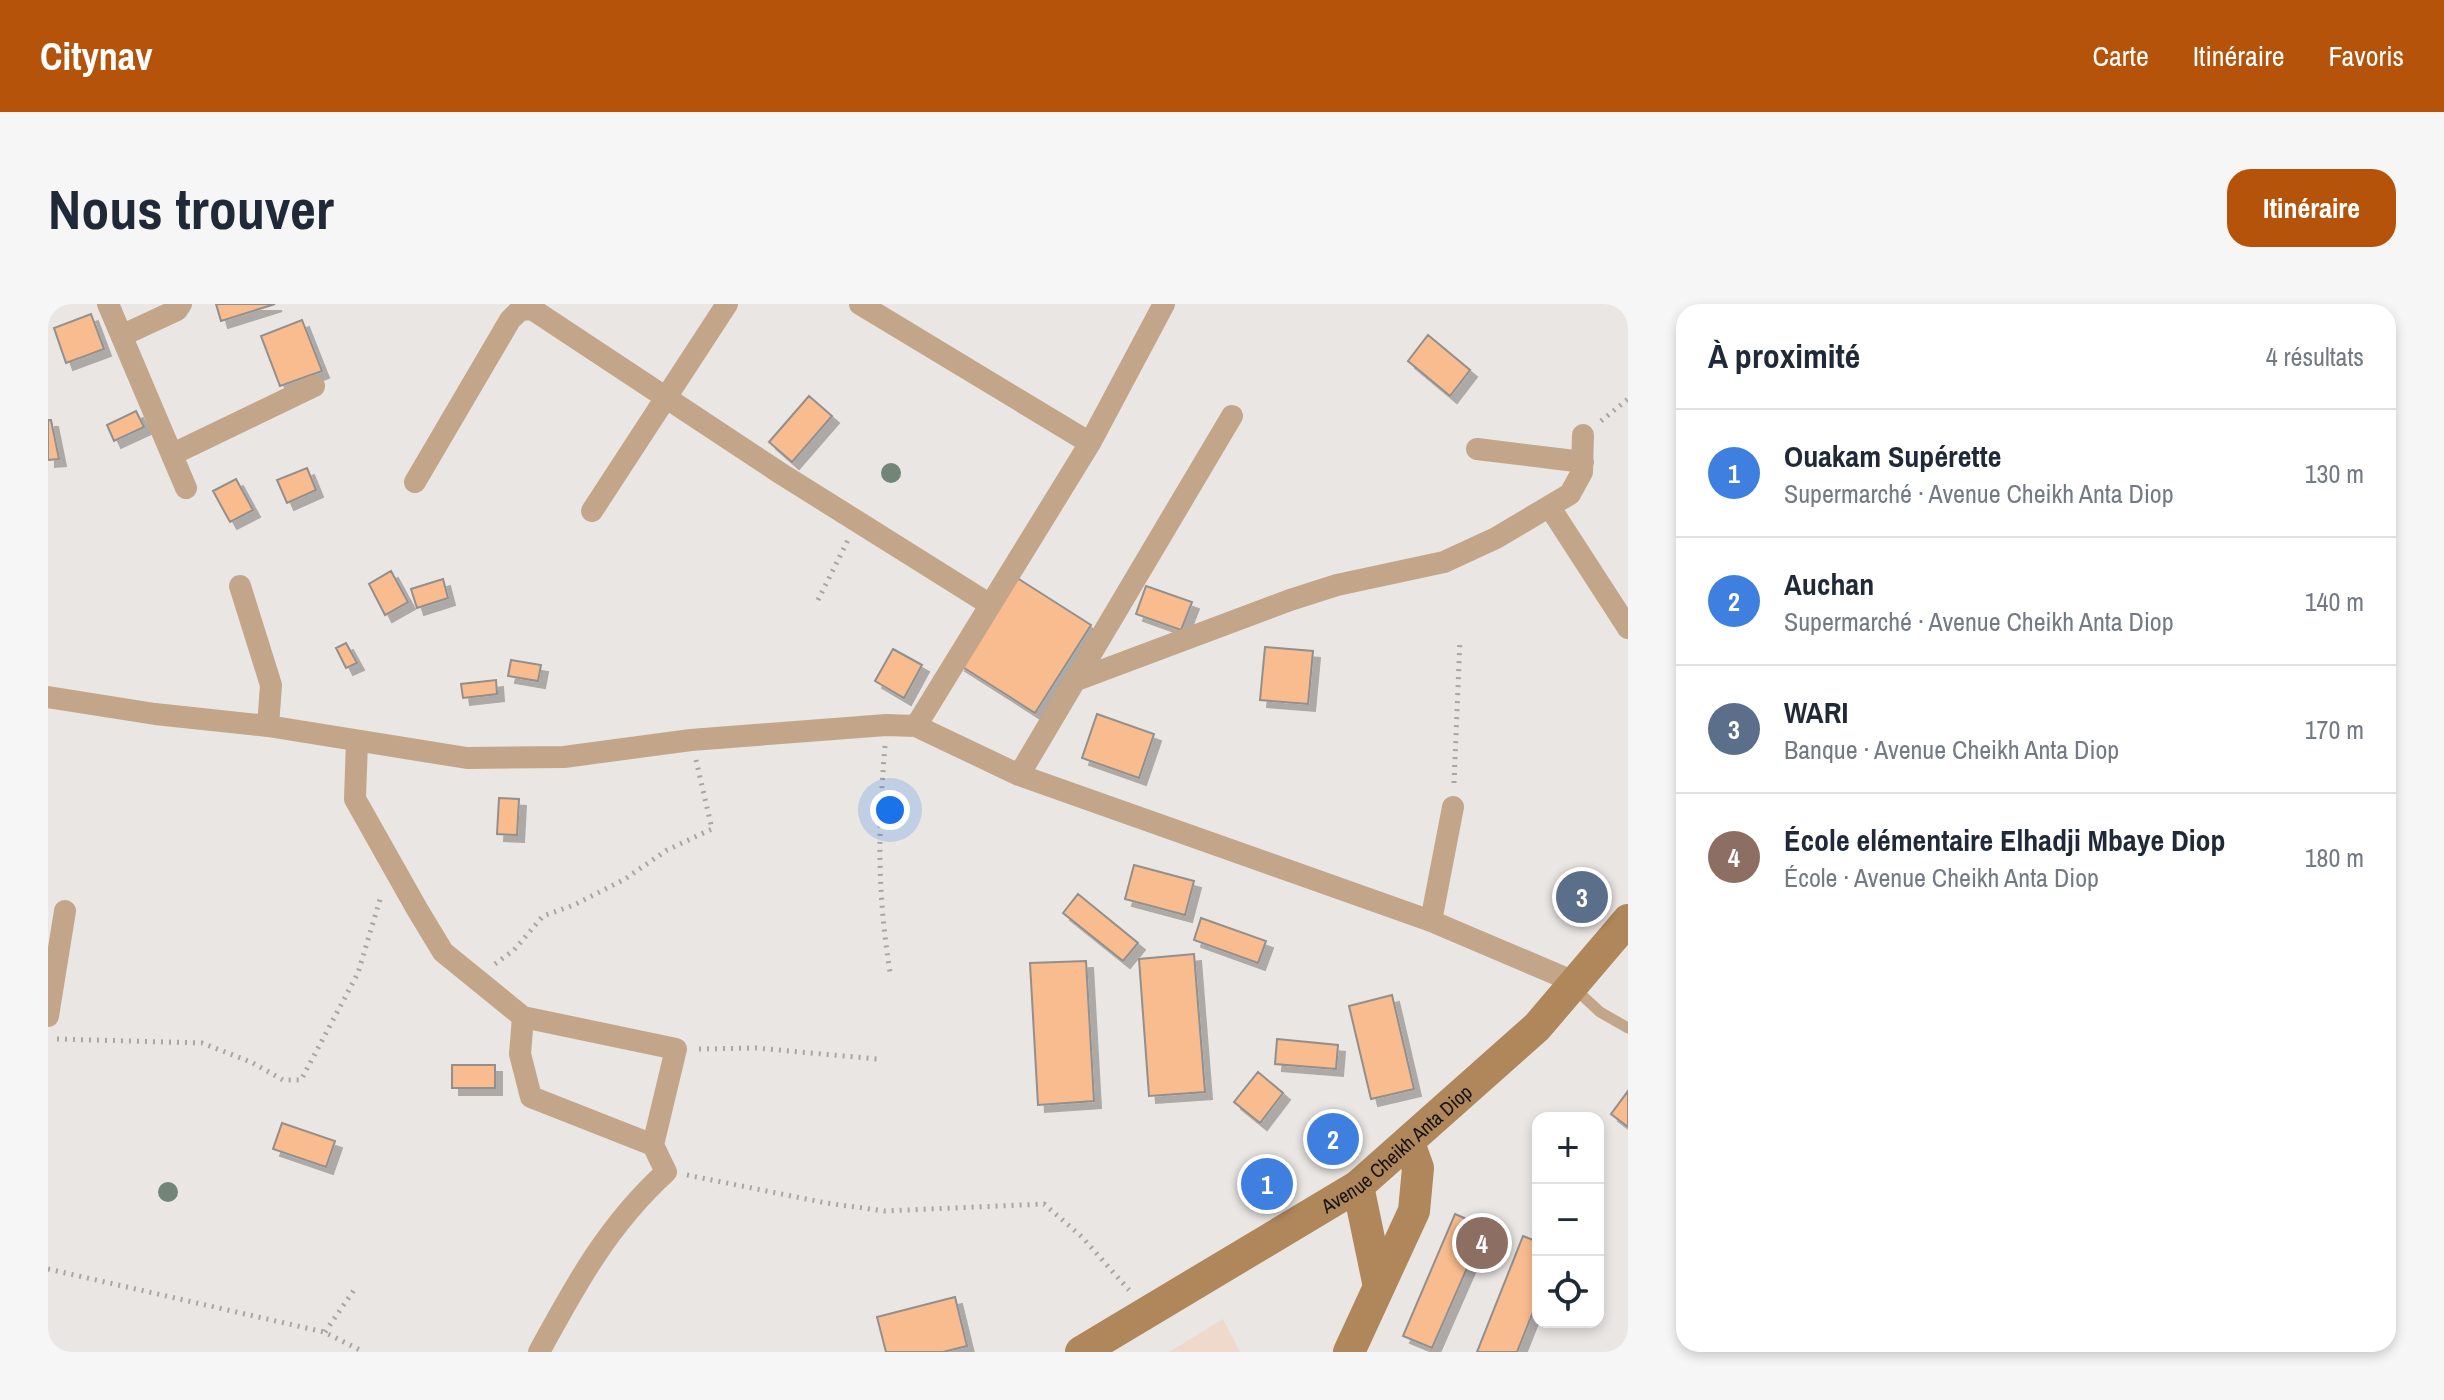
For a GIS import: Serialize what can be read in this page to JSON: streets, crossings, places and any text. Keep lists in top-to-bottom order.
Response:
{
  "streets": {
    "street": ["Avenue Cheikh Anta Diop"]
  },
  "page": {
    "header": "Citynav",
    "nav": ["Carte", "Itinéraire", "Favoris"],
    "buttons": "Itinéraire",
    "title": "Nous trouver",
    "heading": ["À proximité", "4 résultats"],
    "list": [
      {
        "mark": "1",
        "name": "Ouakam Supérette",
        "note": "Supermarché · Avenue Cheikh Anta Diop",
        "value": "130 m"
      },
      {
        "mark": "2",
        "name": "Auchan",
        "note": "Supermarché · Avenue Cheikh Anta Diop",
        "value": "140 m"
      },
      {
        "mark": "3",
        "name": "WARI",
        "note": "Banque · Avenue Cheikh Anta Diop",
        "value": "170 m"
      },
      {
        "mark": "4",
        "name": "École elémentaire Elhadji Mbaye Diop",
        "note": "École · Avenue Cheikh Anta Diop",
        "value": "180 m"
      }
    ],
    "pins": [
      "3",
      "2",
      "1",
      "4"
    ],
    "map_buttons": ["+", "−"]
  }
}
